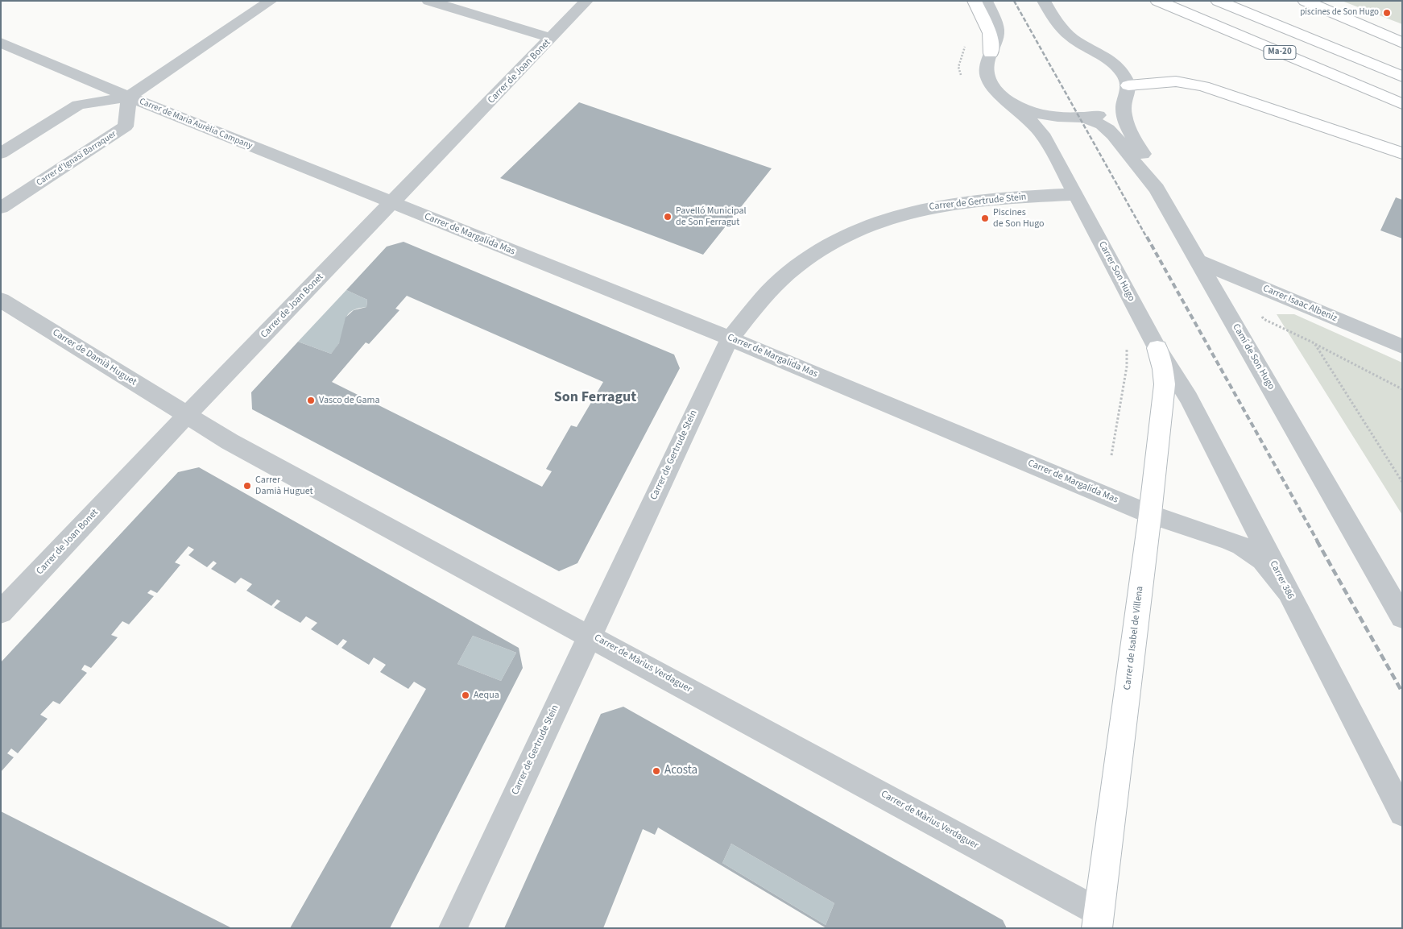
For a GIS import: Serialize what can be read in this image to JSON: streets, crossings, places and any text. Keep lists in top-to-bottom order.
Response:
{
  "streets": {
    "main road": ["Ma-20", "Carrer de Isabel de Villena"],
    "street": [
      "Carrer de Joan Bonet",
      "Carrer de Maria Aurèlia Campany",
      "Carrer d'Ignasi Barraquer",
      "Carrer de Gertrude Stein",
      "Carrer de Margalida Mas",
      "Carrer Son Hugo",
      "Carrer Isaac Albeniz",
      "Camí de Son Hugo",
      "Carrer de Damià Huguet",
      "Carrer 386",
      "Carrer de Màrius Verdaguer"
    ]
  },
  "crossings": [
    ["Carrer de Joan Bonet", "Carrer de Maria Aurèlia Campany"],
    ["Carrer de Joan Bonet", "Carrer de Margalida Mas"],
    ["Carrer de Joan Bonet", "Carrer de Damià Huguet"],
    ["Carrer de Joan Bonet", "Carrer de Màrius Verdaguer"],
    ["Carrer de Maria Aurèlia Campany", "Carrer d'Ignasi Barraquer"],
    ["Carrer de Maria Aurèlia Campany", "Carrer de Margalida Mas"],
    ["Carrer de Gertrude Stein", "Carrer de Margalida Mas"],
    ["Carrer de Gertrude Stein", "Carrer Son Hugo"],
    ["Carrer de Gertrude Stein", "Carrer de Màrius Verdaguer"],
    ["Carrer de Margalida Mas", "Carrer 386"],
    ["Carrer de Margalida Mas", "Carrer de Isabel de Villena"],
    ["Carrer Son Hugo", "Carrer 386"],
    ["Carrer Son Hugo", "Carrer de Isabel de Villena"],
    ["Carrer Isaac Albeniz", "Camí de Son Hugo"],
    ["Carrer de Damià Huguet", "Carrer de Màrius Verdaguer"],
    ["Carrer 386", "Carrer de Isabel de Villena"],
    ["Carrer de Isabel de Villena", "Carrer de Màrius Verdaguer"]
  ],
  "districts": ["Son Ferragut"],
  "places": [
    "piscines de Son Hugo",
    "Pavelló Municipal de Son Ferragut",
    "Piscines de Son Hugo",
    "Vasco de Gama",
    "Carrer Damià Huguet",
    "Aequa",
    "Acosta"
  ]
}
